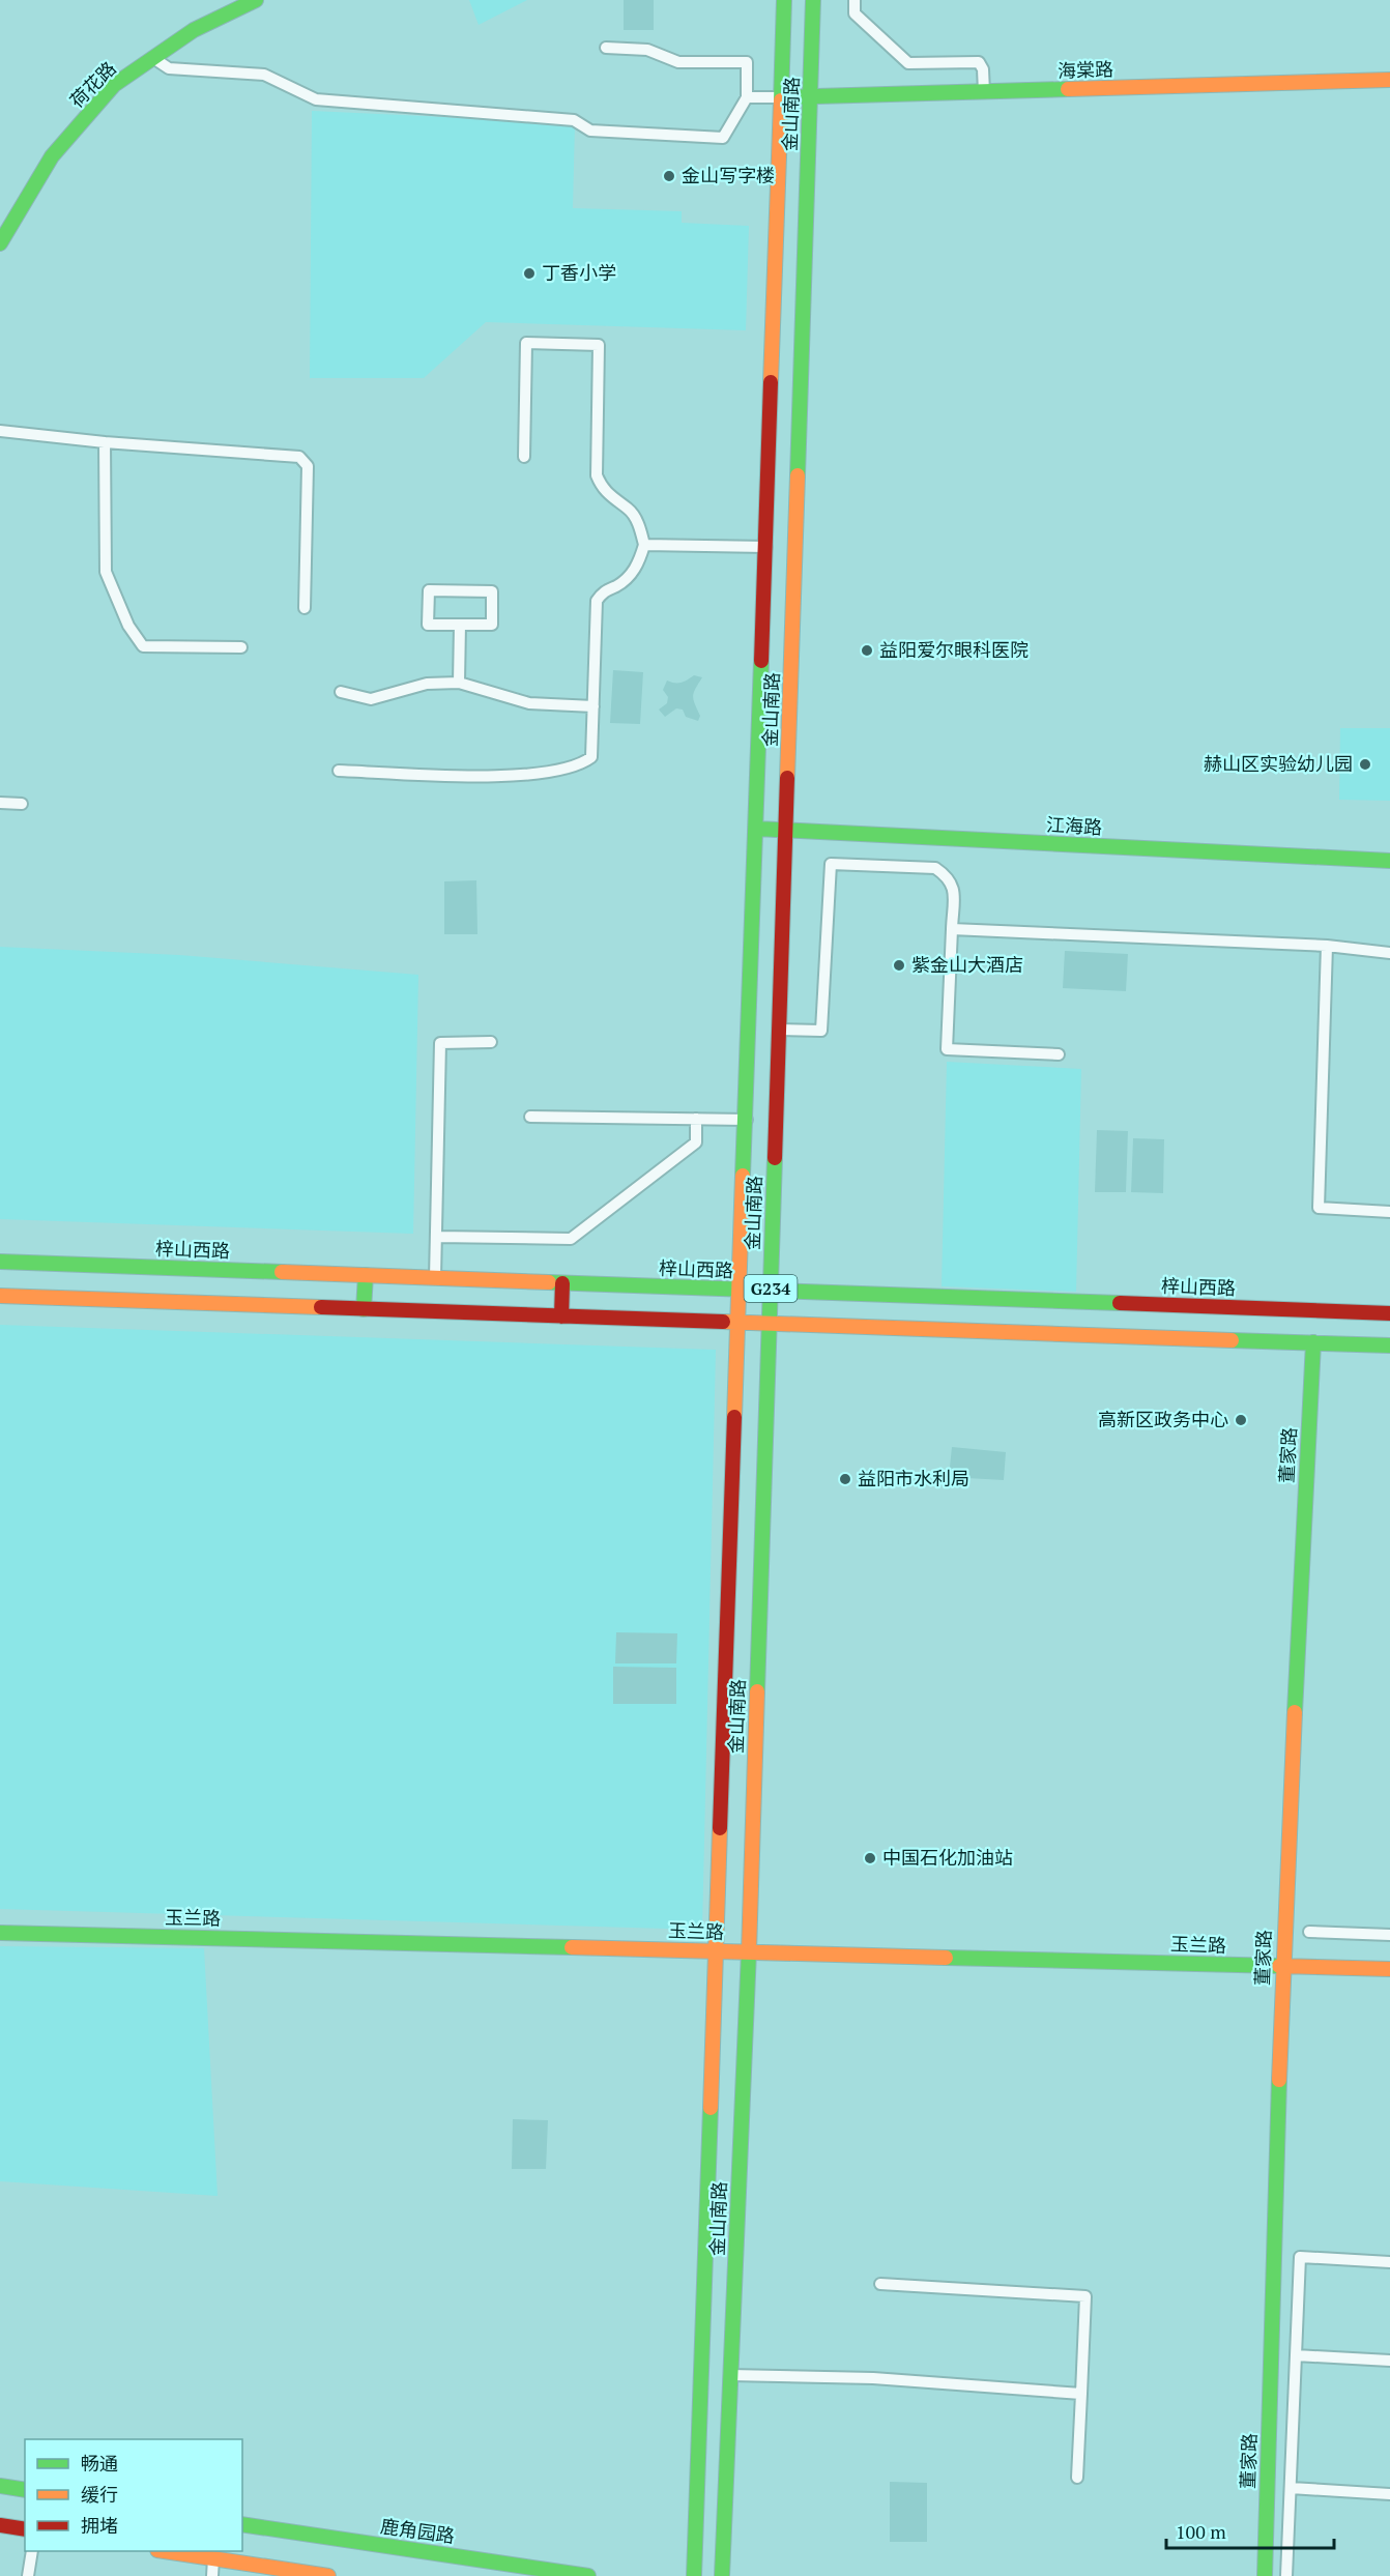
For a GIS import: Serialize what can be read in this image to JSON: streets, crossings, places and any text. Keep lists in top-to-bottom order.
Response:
{
  "streets": {
    "main road": [
      "海棠路",
      "荷花路",
      "金山南路",
      "江海路",
      "梓山西路",
      "G234",
      "董家路",
      "玉兰路",
      "鹿角园路"
    ]
  },
  "crossings": [
    ["海棠路", "金山南路"],
    ["金山南路", "江海路"],
    ["金山南路", "梓山西路"],
    ["金山南路", "玉兰路"],
    ["董家路", "玉兰路"]
  ],
  "places": [
    "金山写字楼",
    "丁香小学",
    "益阳爱尔眼科医院",
    "赫山区实验幼儿园",
    "紫金山大酒店",
    "高新区政务中心",
    "益阳市水利局",
    "中国石化加油站"
  ],
  "legend": ["畅通", "缓行", "拥堵"],
  "scale_bar": "100 m"
}
